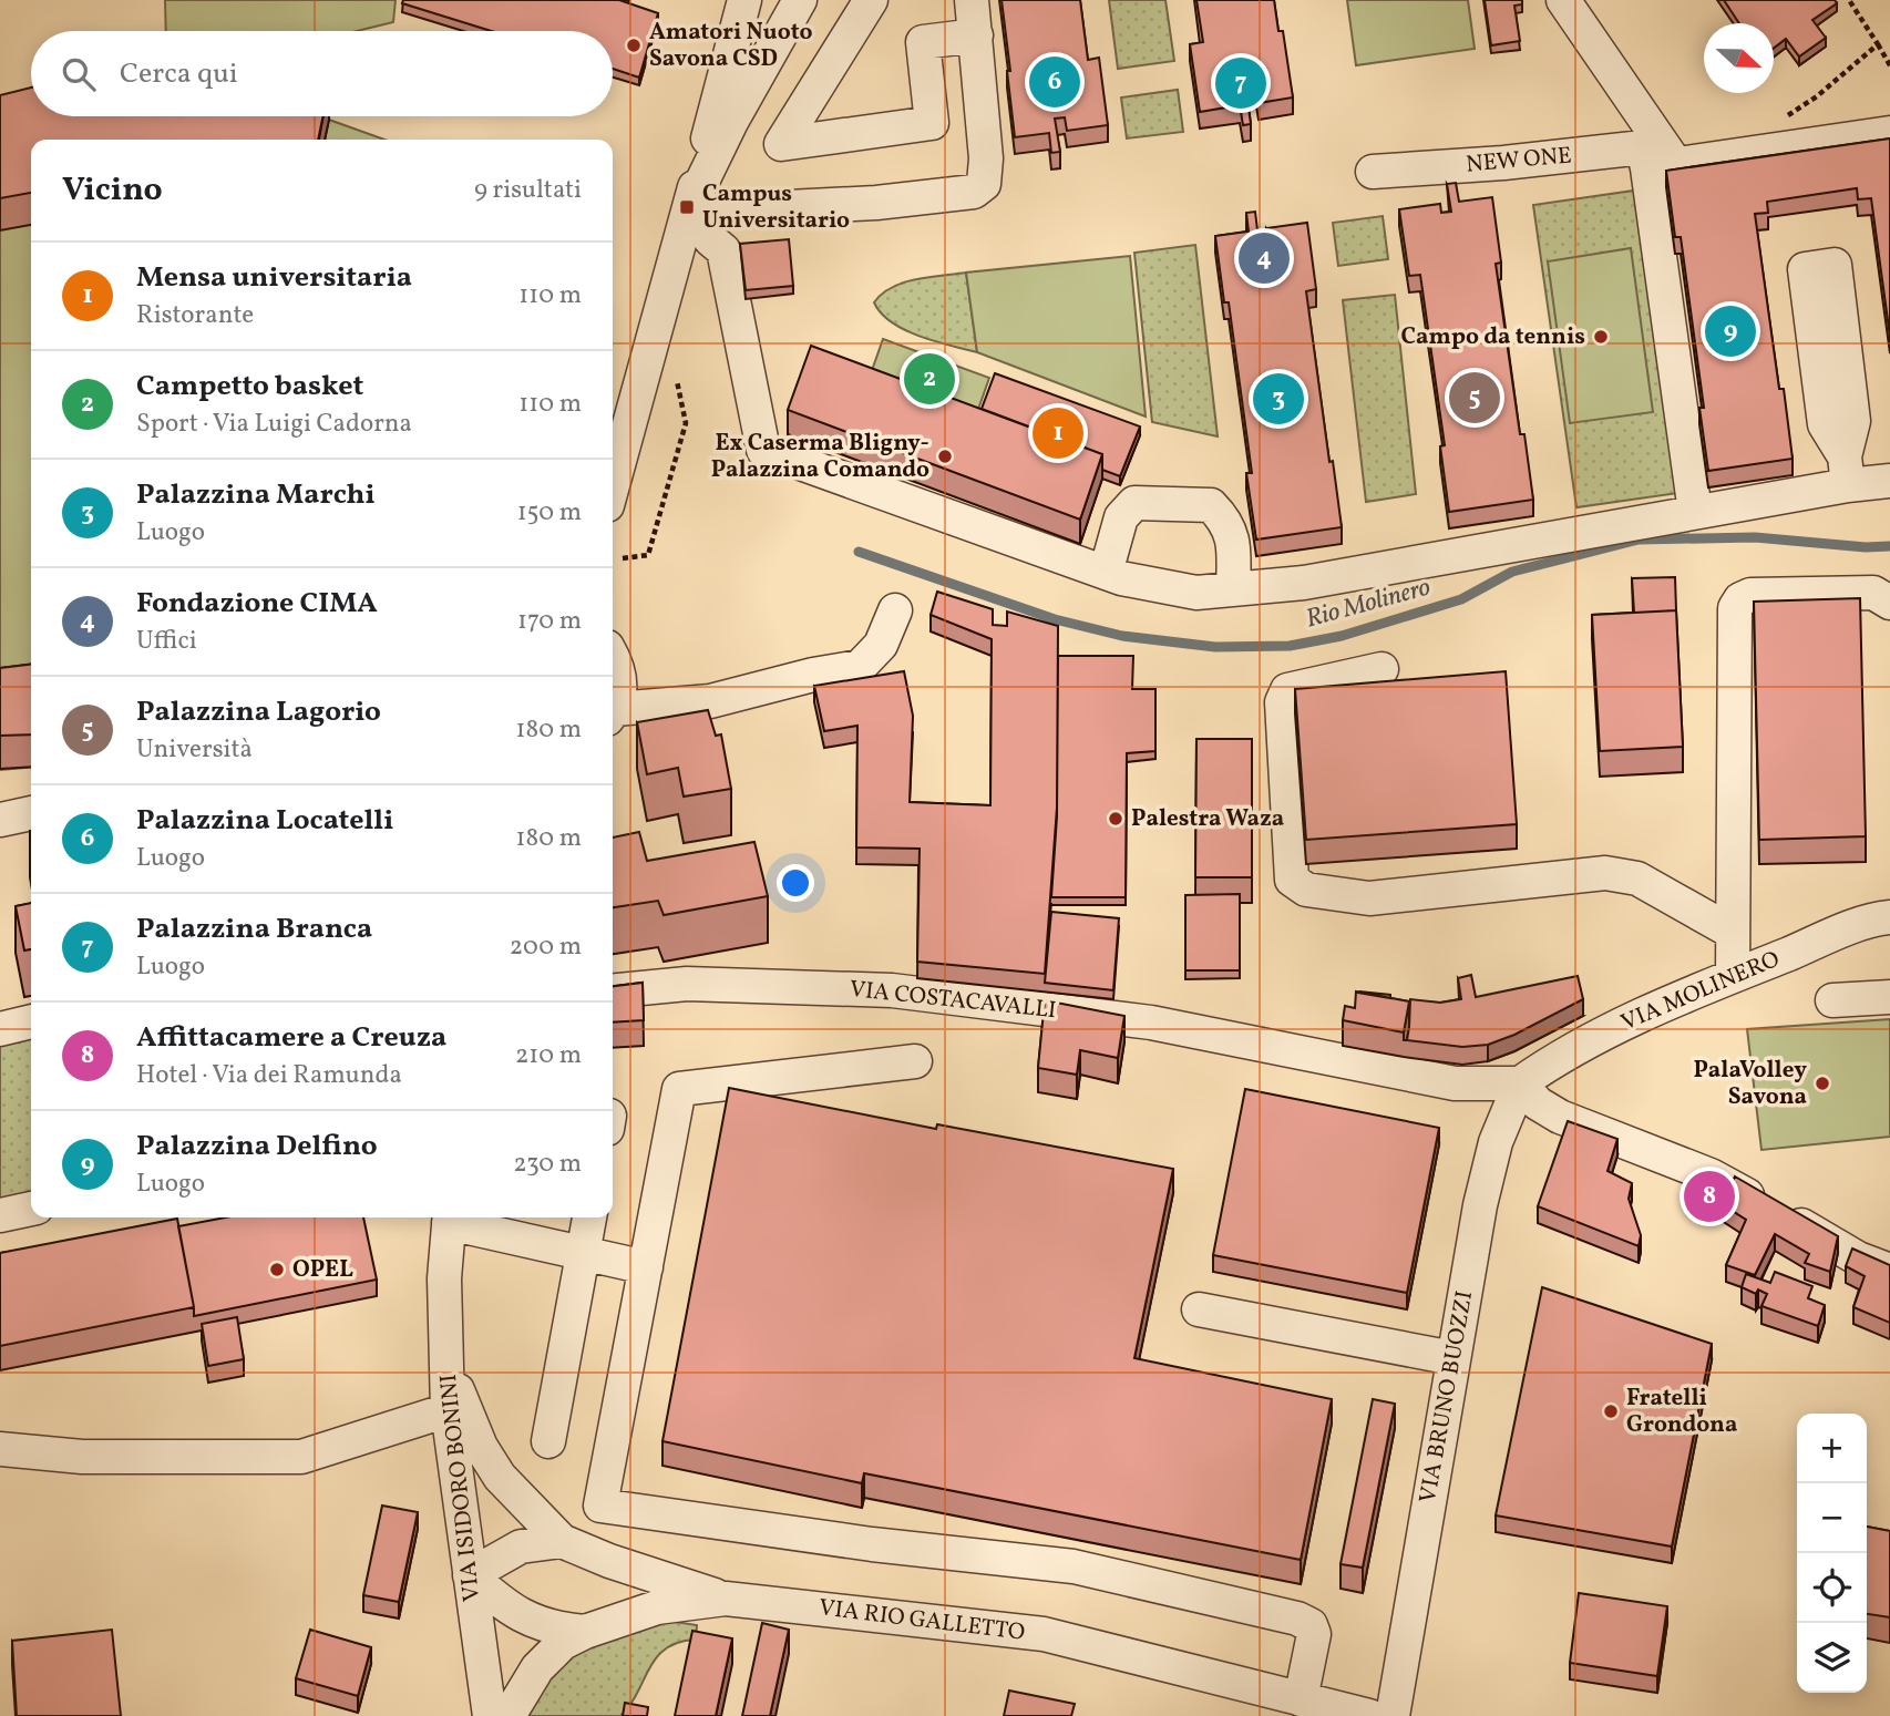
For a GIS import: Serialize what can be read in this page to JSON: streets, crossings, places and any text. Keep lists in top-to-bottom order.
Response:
{
  "streets": {
    "street": [
      "NEW ONE",
      "VIA MOLINERO",
      "VIA COSTACAVALLI",
      "VIA BRUNO BUOZZI",
      "VIA ISIDORO BONINI",
      "VIA RIO GALLETTO"
    ]
  },
  "crossings": [
    ["VIA MOLINERO", "VIA COSTACAVALLI"],
    ["VIA MOLINERO", "VIA BRUNO BUOZZI"],
    ["VIA COSTACAVALLI", "VIA BRUNO BUOZZI"]
  ],
  "water": ["Rio Molinero"],
  "places": {
    "other": [
      "Amatori Nuoto Savona CSD",
      "Campo da tennis",
      "Ex Caserma Bligny- Palazzina Comando",
      "Palestra Waza",
      "PalaVolley Savona",
      "OPEL",
      "Fratelli Grondona"
    ],
    "transit": ["Campus Universitario"]
  },
  "north": "right",
  "page": {
    "search": "Cerca qui",
    "pins": [
      "6",
      "7",
      "4",
      "9",
      "2",
      "5",
      "3",
      "1",
      "8"
    ],
    "heading": ["Vicino", "9 risultati"],
    "list": [
      {
        "mark": "1",
        "name": "Mensa universitaria",
        "note": "Ristorante",
        "value": "110 m"
      },
      {
        "mark": "2",
        "name": "Campetto basket",
        "note": "Sport · Via Luigi Cadorna",
        "value": "110 m"
      },
      {
        "mark": "3",
        "name": "Palazzina Marchi",
        "note": "Luogo",
        "value": "150 m"
      },
      {
        "mark": "4",
        "name": "Fondazione CIMA",
        "note": "Uffici",
        "value": "170 m"
      },
      {
        "mark": "5",
        "name": "Palazzina Lagorio",
        "note": "Università",
        "value": "180 m"
      },
      {
        "mark": "6",
        "name": "Palazzina Locatelli",
        "note": "Luogo",
        "value": "180 m"
      },
      {
        "mark": "7",
        "name": "Palazzina Branca",
        "note": "Luogo",
        "value": "200 m"
      },
      {
        "mark": "8",
        "name": "Affittacamere a Creuza",
        "note": "Hotel · Via dei Ramunda",
        "value": "210 m"
      },
      {
        "mark": "9",
        "name": "Palazzina Delfino",
        "note": "Luogo",
        "value": "230 m"
      }
    ],
    "map_buttons": ["+", "−"]
  }
}
